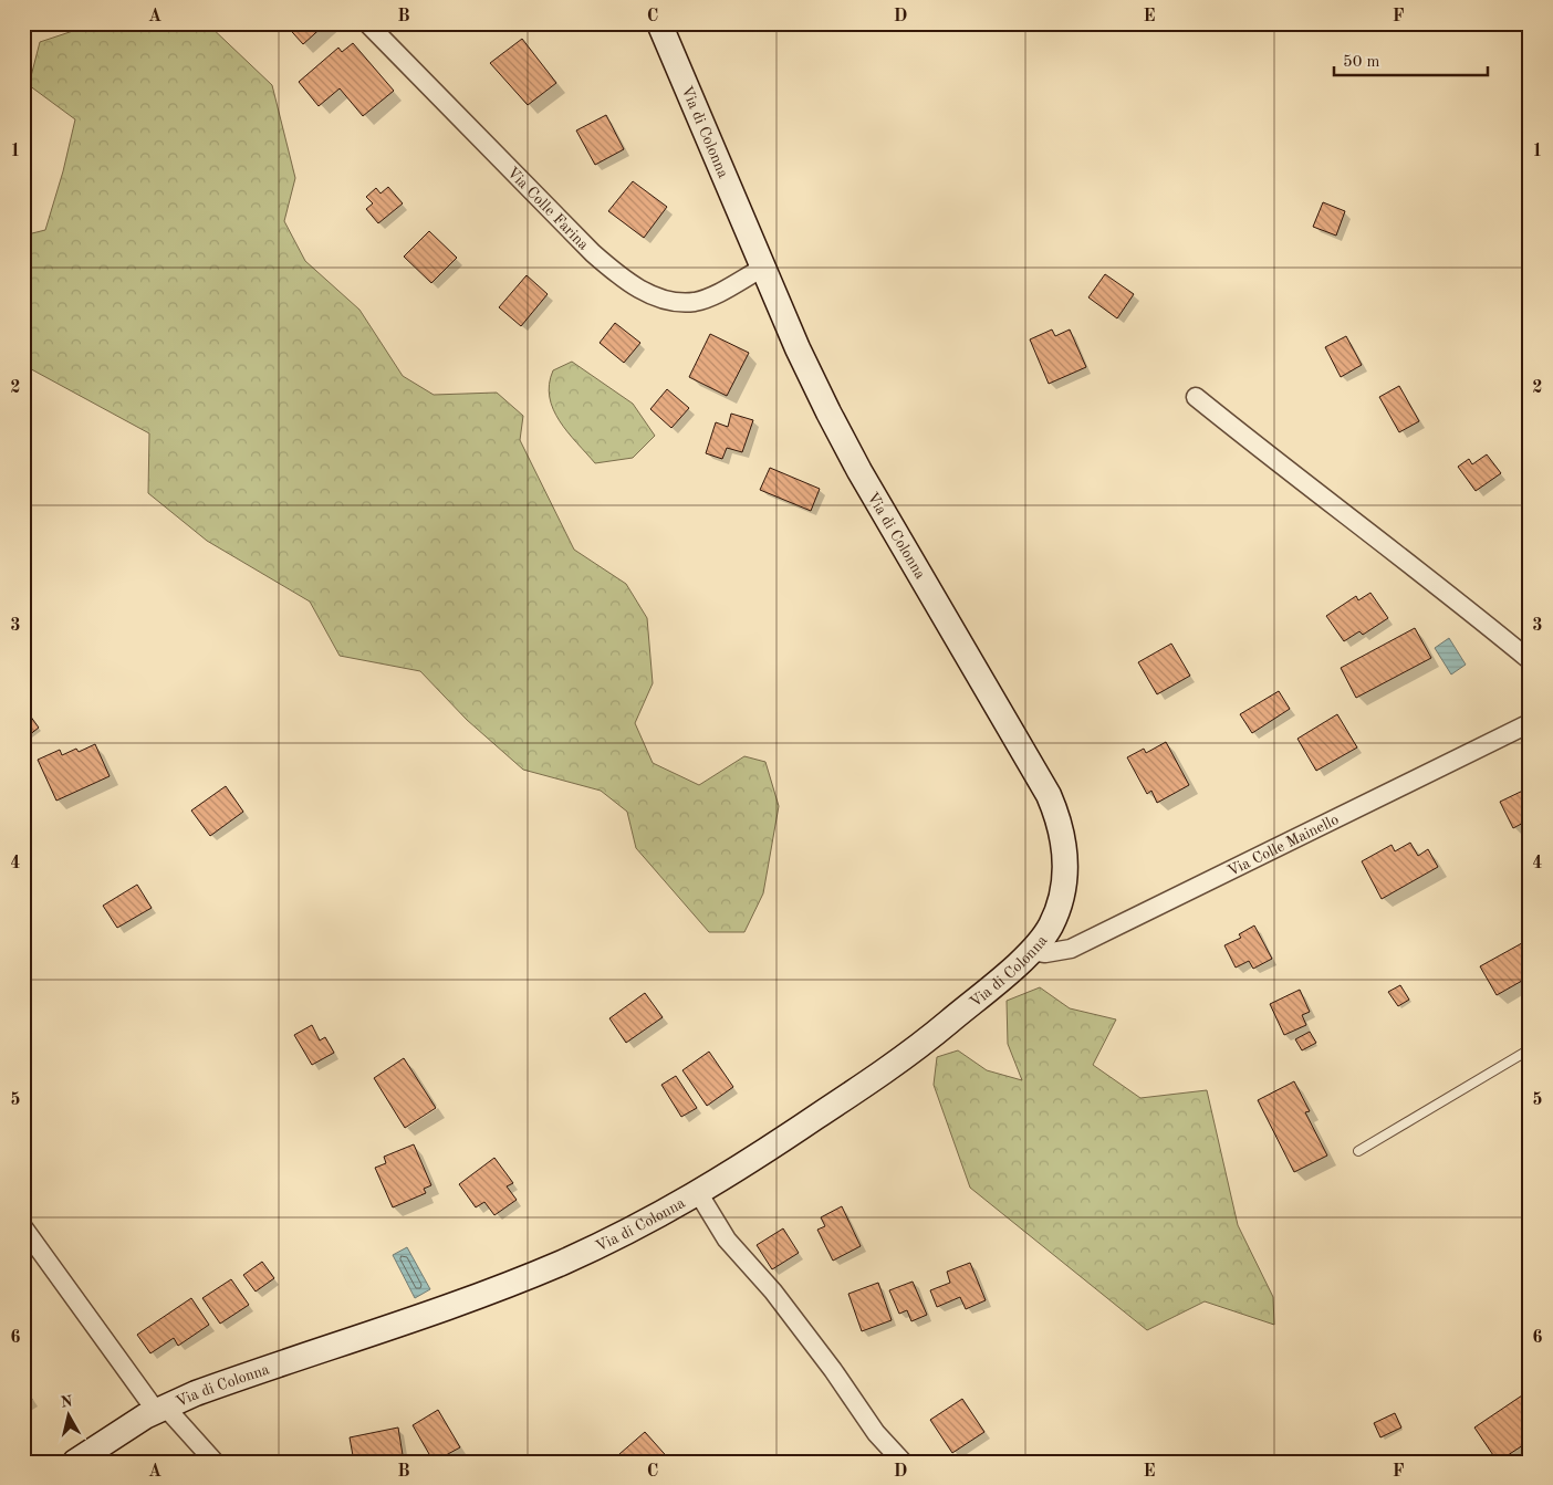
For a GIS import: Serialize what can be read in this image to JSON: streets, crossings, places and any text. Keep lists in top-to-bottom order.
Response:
{
  "streets": {
    "street": ["Via di Colonna", "Via Colle Farina", "Via Colle Mainello"]
  },
  "crossings": [
    ["Via di Colonna", "Via Colle Farina"],
    ["Via di Colonna", "Via Colle Mainello"]
  ],
  "scale_bar": "50 m",
  "north": "top",
  "grid": {
    "columns": [
      "A",
      "B",
      "C",
      "D",
      "E",
      "F"
    ],
    "rows": [
      "1",
      "2",
      "3",
      "4",
      "5",
      "6"
    ]
  }
}
